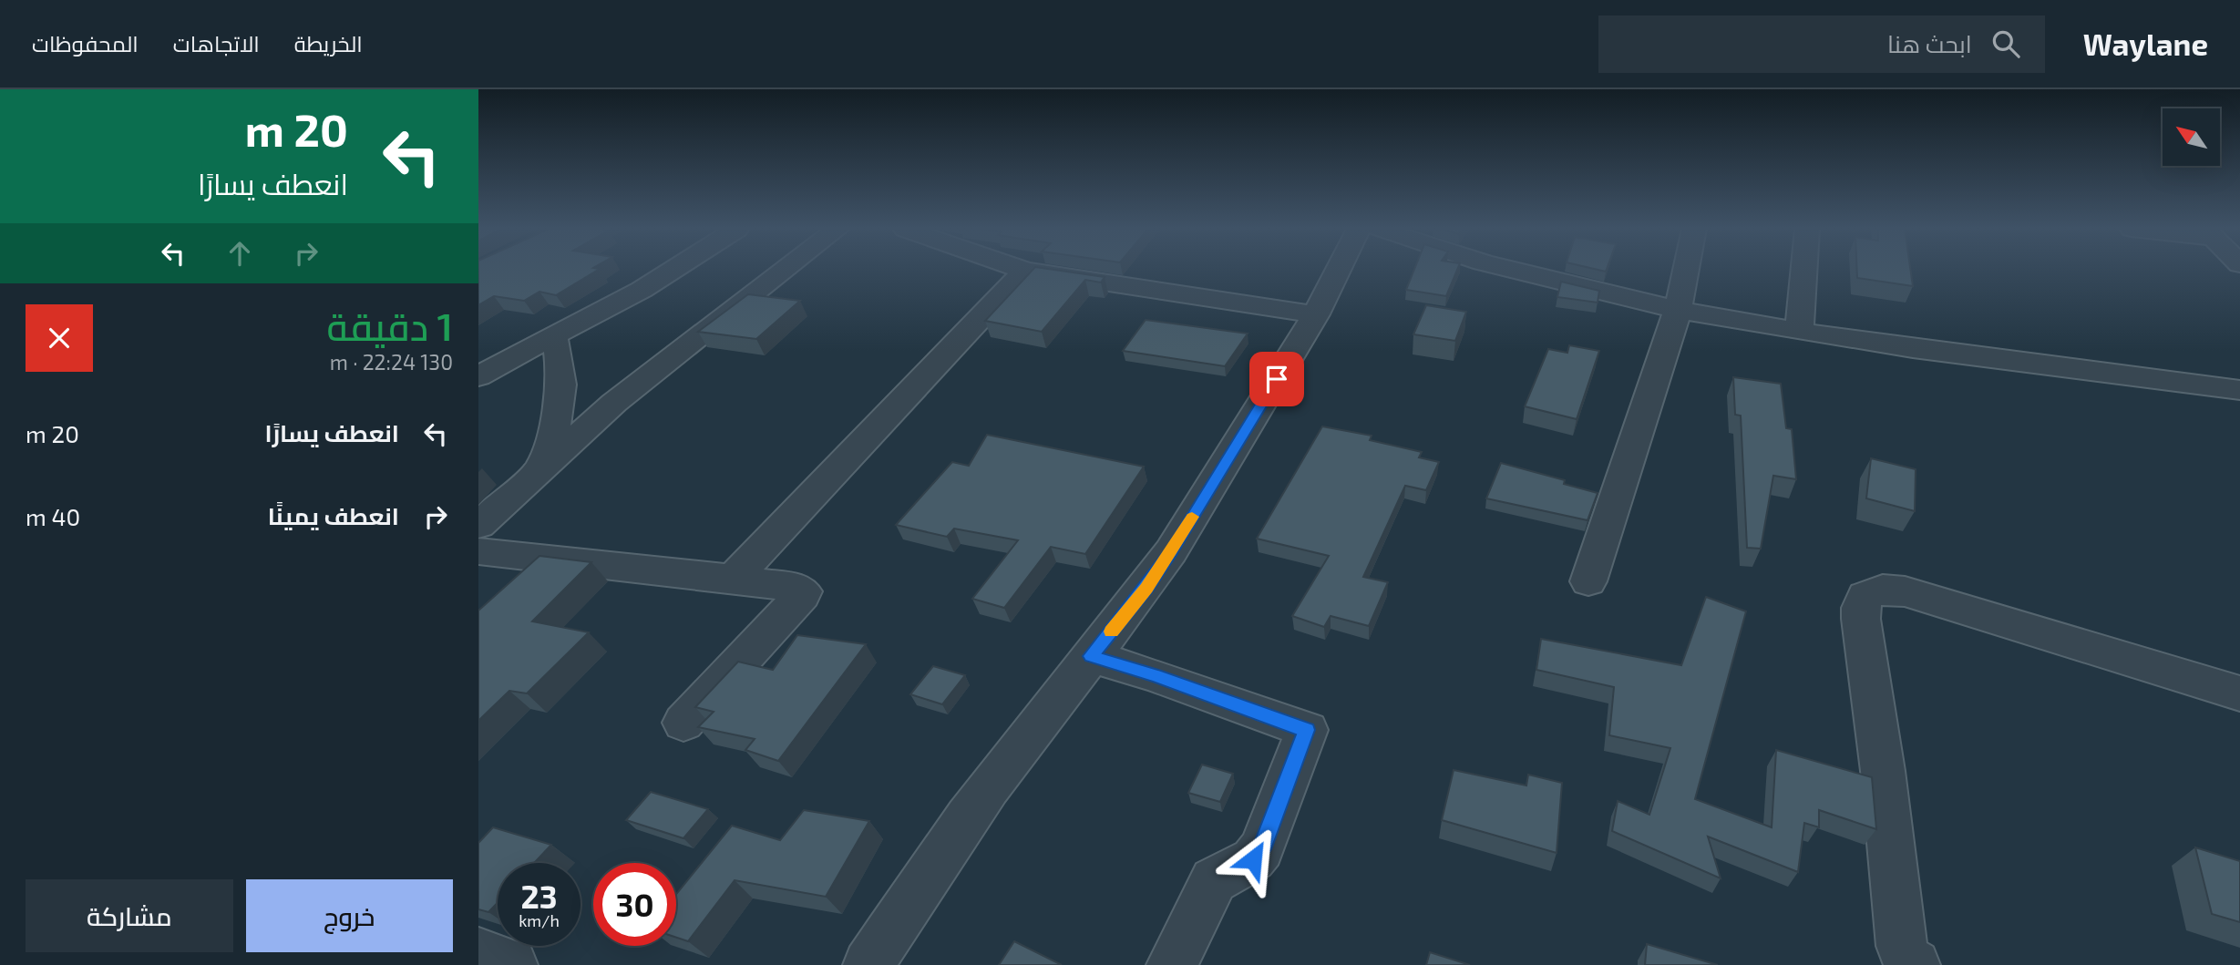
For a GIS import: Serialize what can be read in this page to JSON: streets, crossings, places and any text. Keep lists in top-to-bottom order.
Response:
{
  "north": "top left",
  "page": {
    "header": "Waylane",
    "search": "ابحث هنا",
    "nav": ["الخريطة", "الاتجاهات", "المحفوظات"],
    "turn": ["20 m", "انعطف يسارًا"],
    "heading": ["1 دقيقة", "130 m · 22:24"],
    "list": [
      {
        "name": "انعطف يسارًا",
        "value": "20 m"
      },
      {
        "name": "انعطف يمينًا",
        "value": "40 m"
      }
    ],
    "speed": "23 km/h",
    "limit": "30",
    "buttons": ["خروج", "مشاركة"]
  }
}
